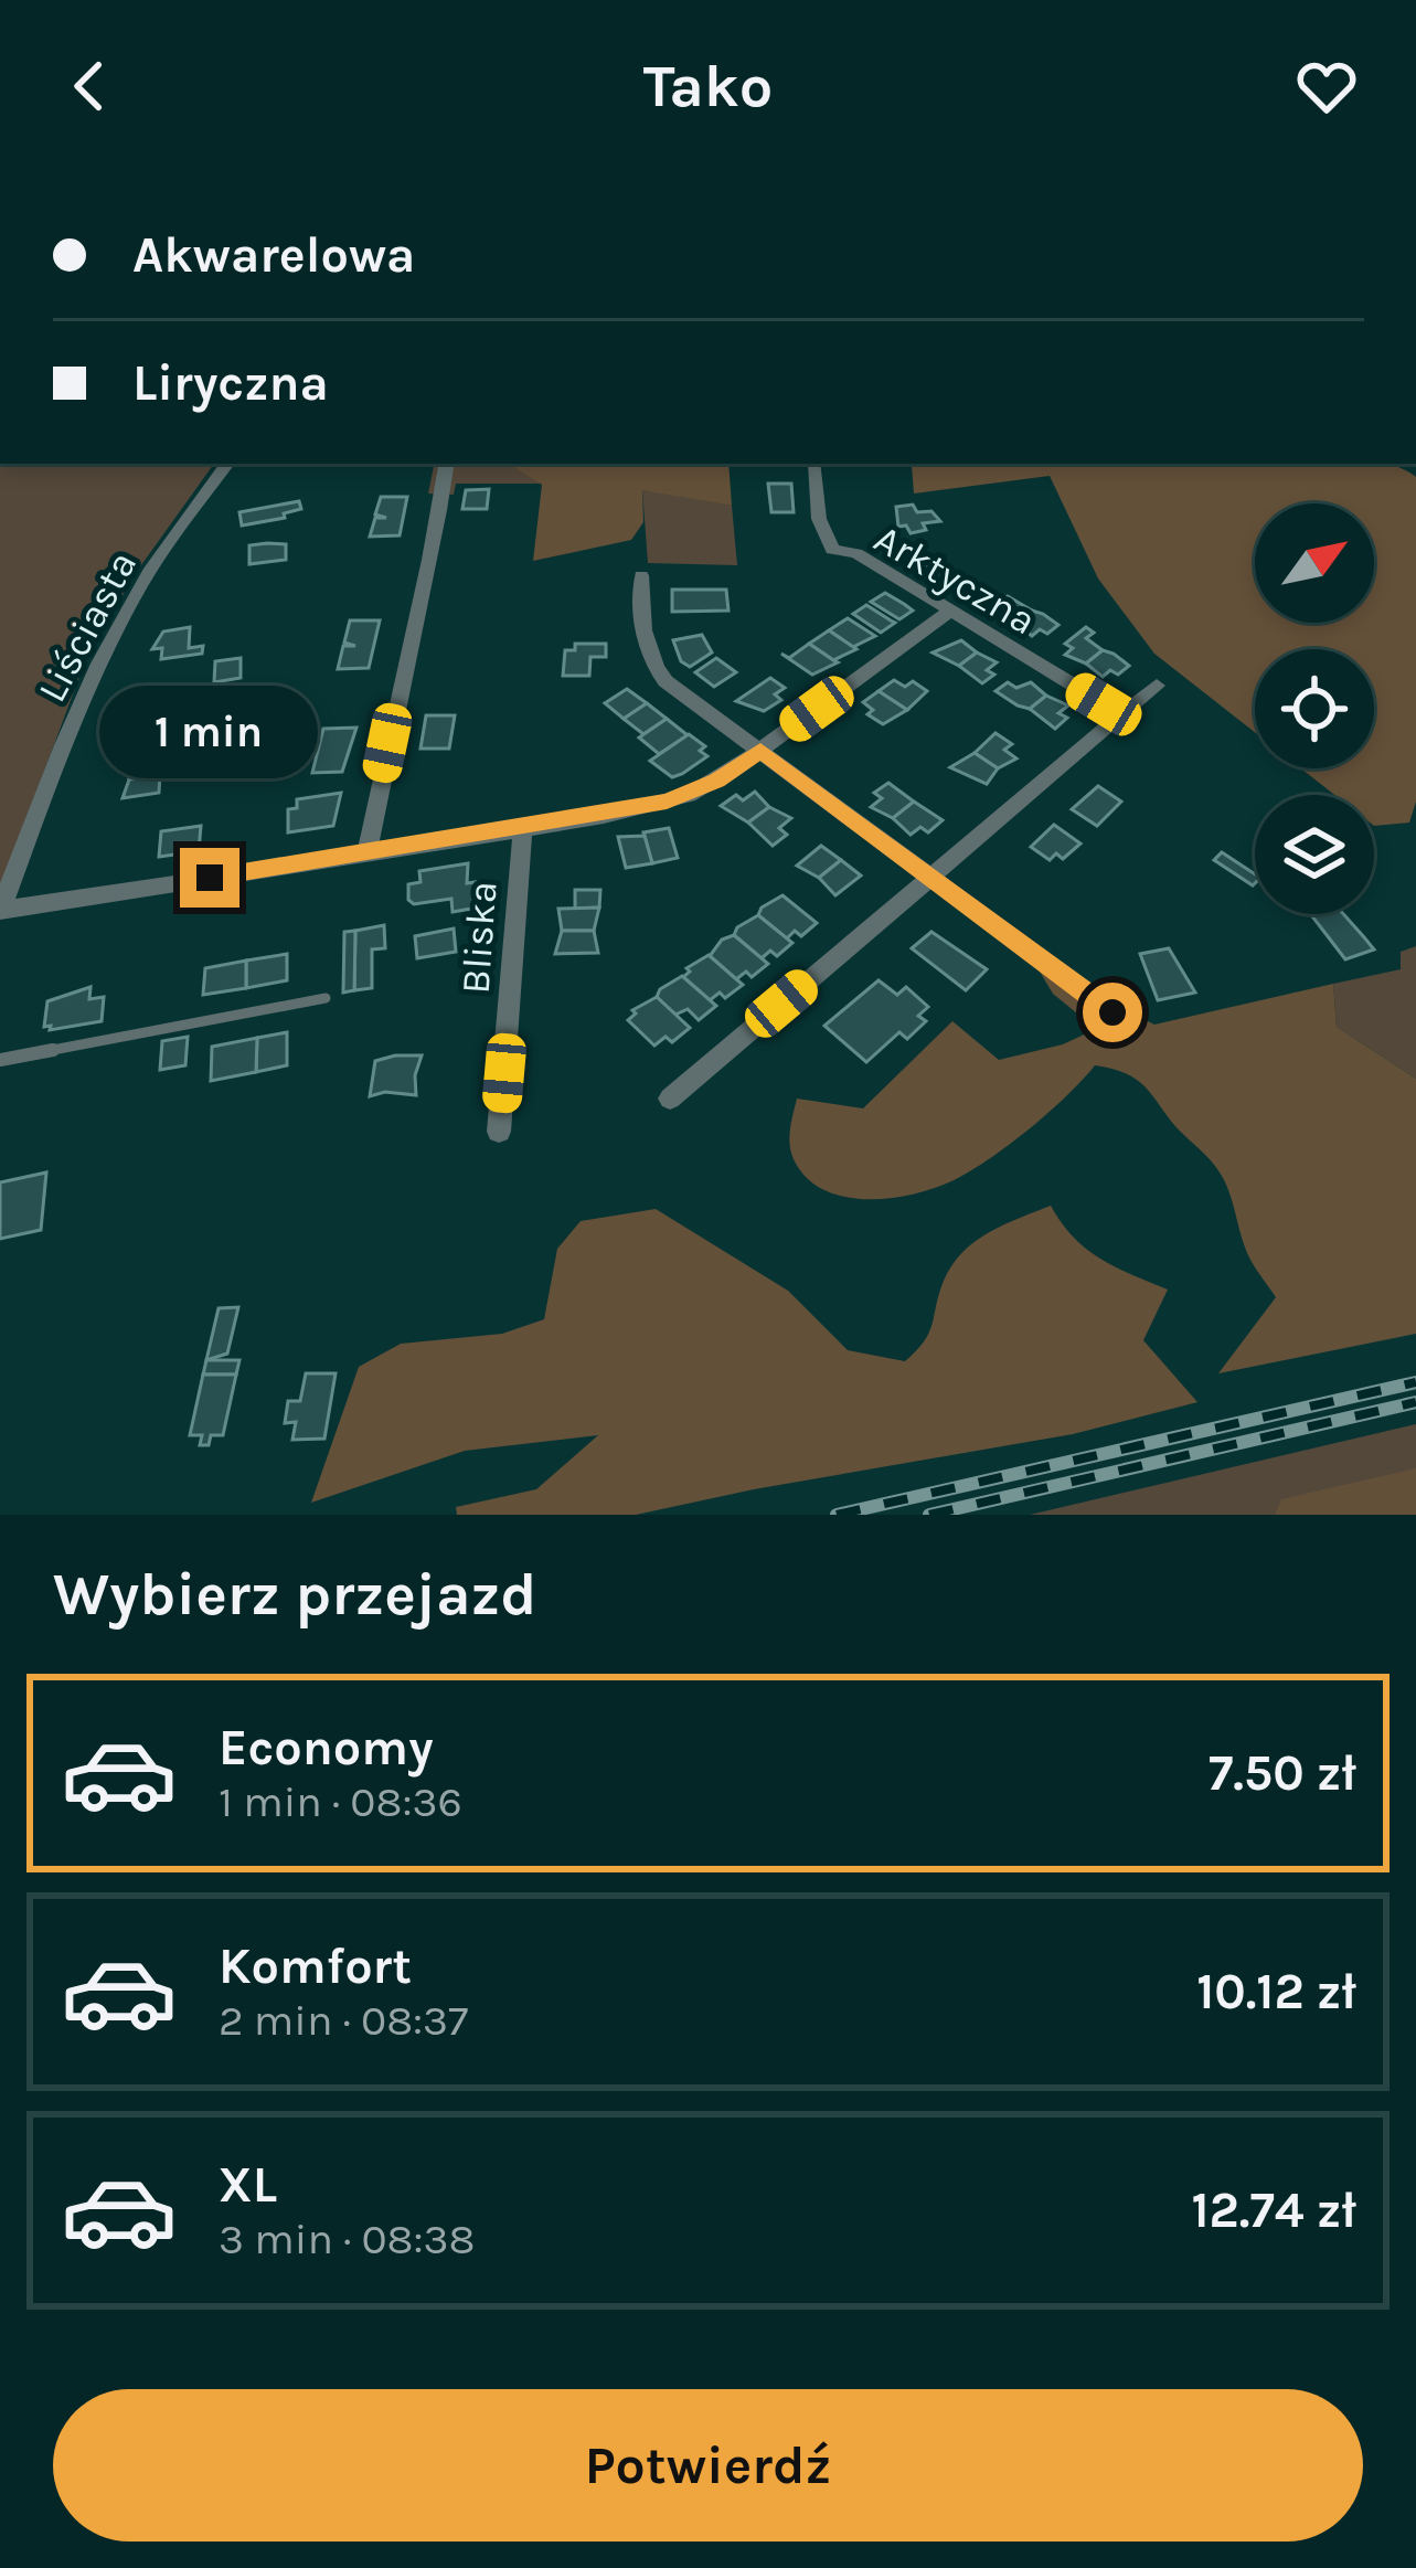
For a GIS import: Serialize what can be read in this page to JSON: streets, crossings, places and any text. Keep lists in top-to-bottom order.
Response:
{
  "streets": {
    "street": ["Arktyczna", "Liściasta", "Bliska"]
  },
  "north": "top right",
  "page": {
    "header": "Tako",
    "banner": ["Akwarelowa", "Liryczna"],
    "bubble": "1 min",
    "heading": "Wybierz przejazd",
    "list": [
      {
        "name": "Economy",
        "note": "1 min · 08:36",
        "value": "7.50 zł"
      },
      {
        "name": "Komfort",
        "note": "2 min · 08:37",
        "value": "10.12 zł"
      },
      {
        "name": "XL",
        "note": "3 min · 08:38",
        "value": "12.74 zł"
      }
    ],
    "buttons": "Potwierdź"
  }
}
